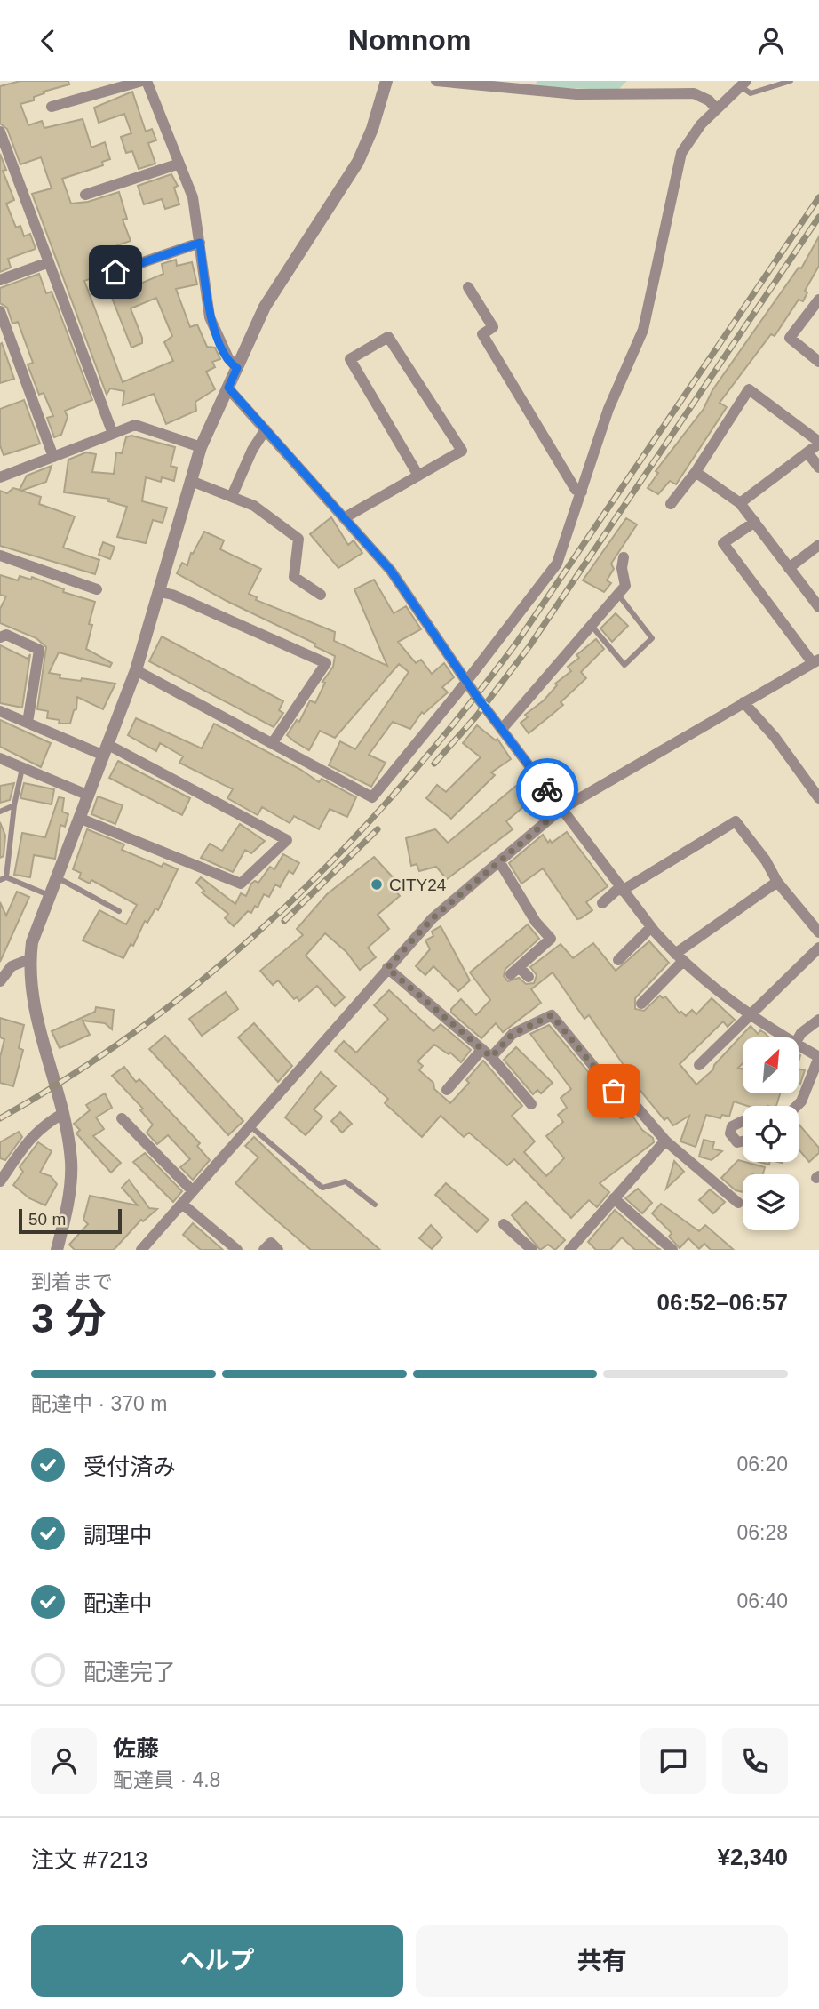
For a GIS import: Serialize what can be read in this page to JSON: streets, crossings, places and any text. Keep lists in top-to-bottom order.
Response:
{
  "places": ["CITY24"],
  "scale_bar": "50 m",
  "north": "top right",
  "page": {
    "header": "Nomnom",
    "scale": "50 m",
    "heading": ["3 分", "到着まで", "06:52–06:57"],
    "panel": [
      "佐藤",
      "配達員 · 4.8",
      "注文 #7213",
      "¥2,340"
    ],
    "bar": "配達中 · 370 m",
    "list": [
      ["受付済み", "06:20"],
      ["調理中", "06:28"],
      ["配達中", "06:40"],
      "配達完了"
    ],
    "buttons": ["ヘルプ", "共有"]
  }
}
